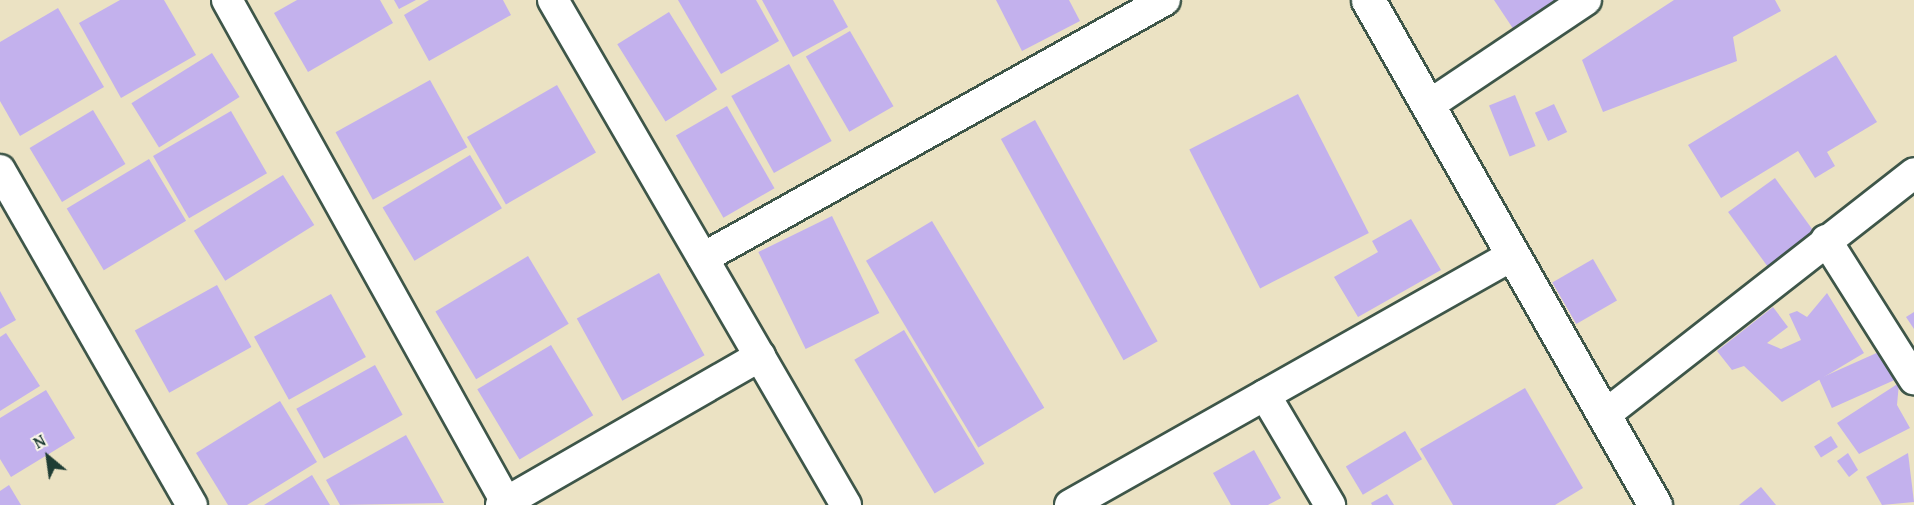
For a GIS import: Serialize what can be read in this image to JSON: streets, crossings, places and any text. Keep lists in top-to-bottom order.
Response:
{
  "north": "top left"
}
